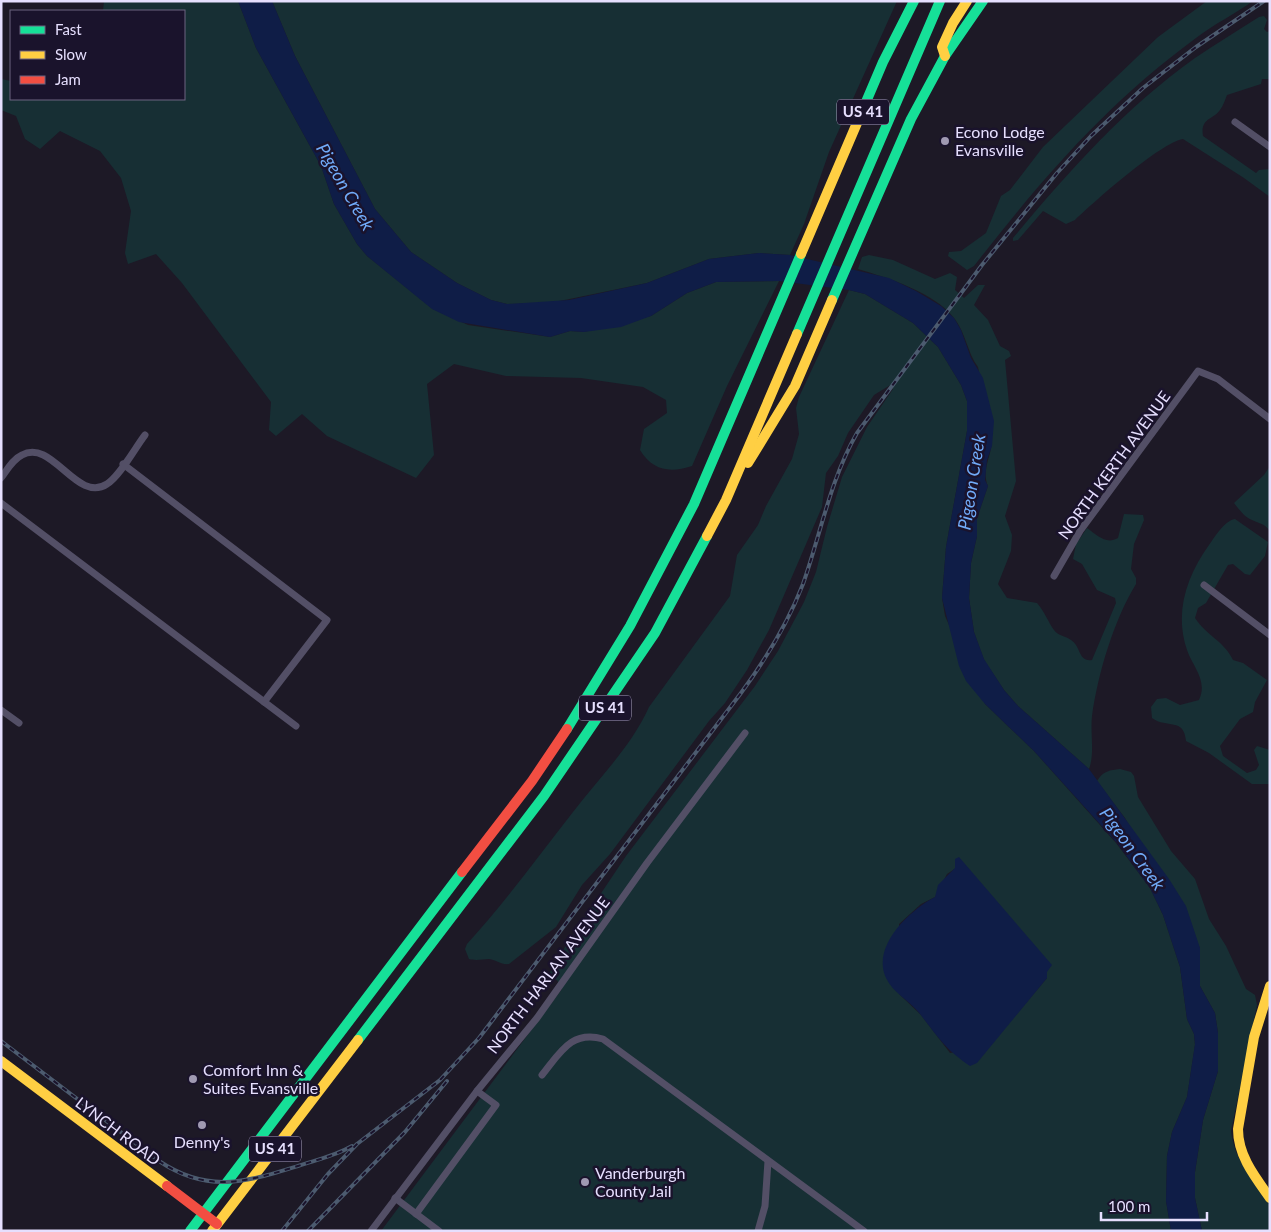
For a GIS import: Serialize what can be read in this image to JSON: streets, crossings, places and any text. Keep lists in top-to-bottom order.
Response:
{
  "streets": {
    "main road": ["US 41", "LYNCH ROAD"],
    "street": ["NORTH KERTH AVENUE", "NORTH HARLAN AVENUE"]
  },
  "crossings": [
    ["US 41", "LYNCH ROAD"]
  ],
  "water": ["Pigeon Creek"],
  "places": [
    "Econo Lodge Evansville",
    "Comfort Inn & Suites Evansville",
    "Denny's",
    "Vanderburgh County Jail"
  ],
  "legend": ["Fast", "Slow", "Jam"],
  "scale_bar": "100 m"
}
